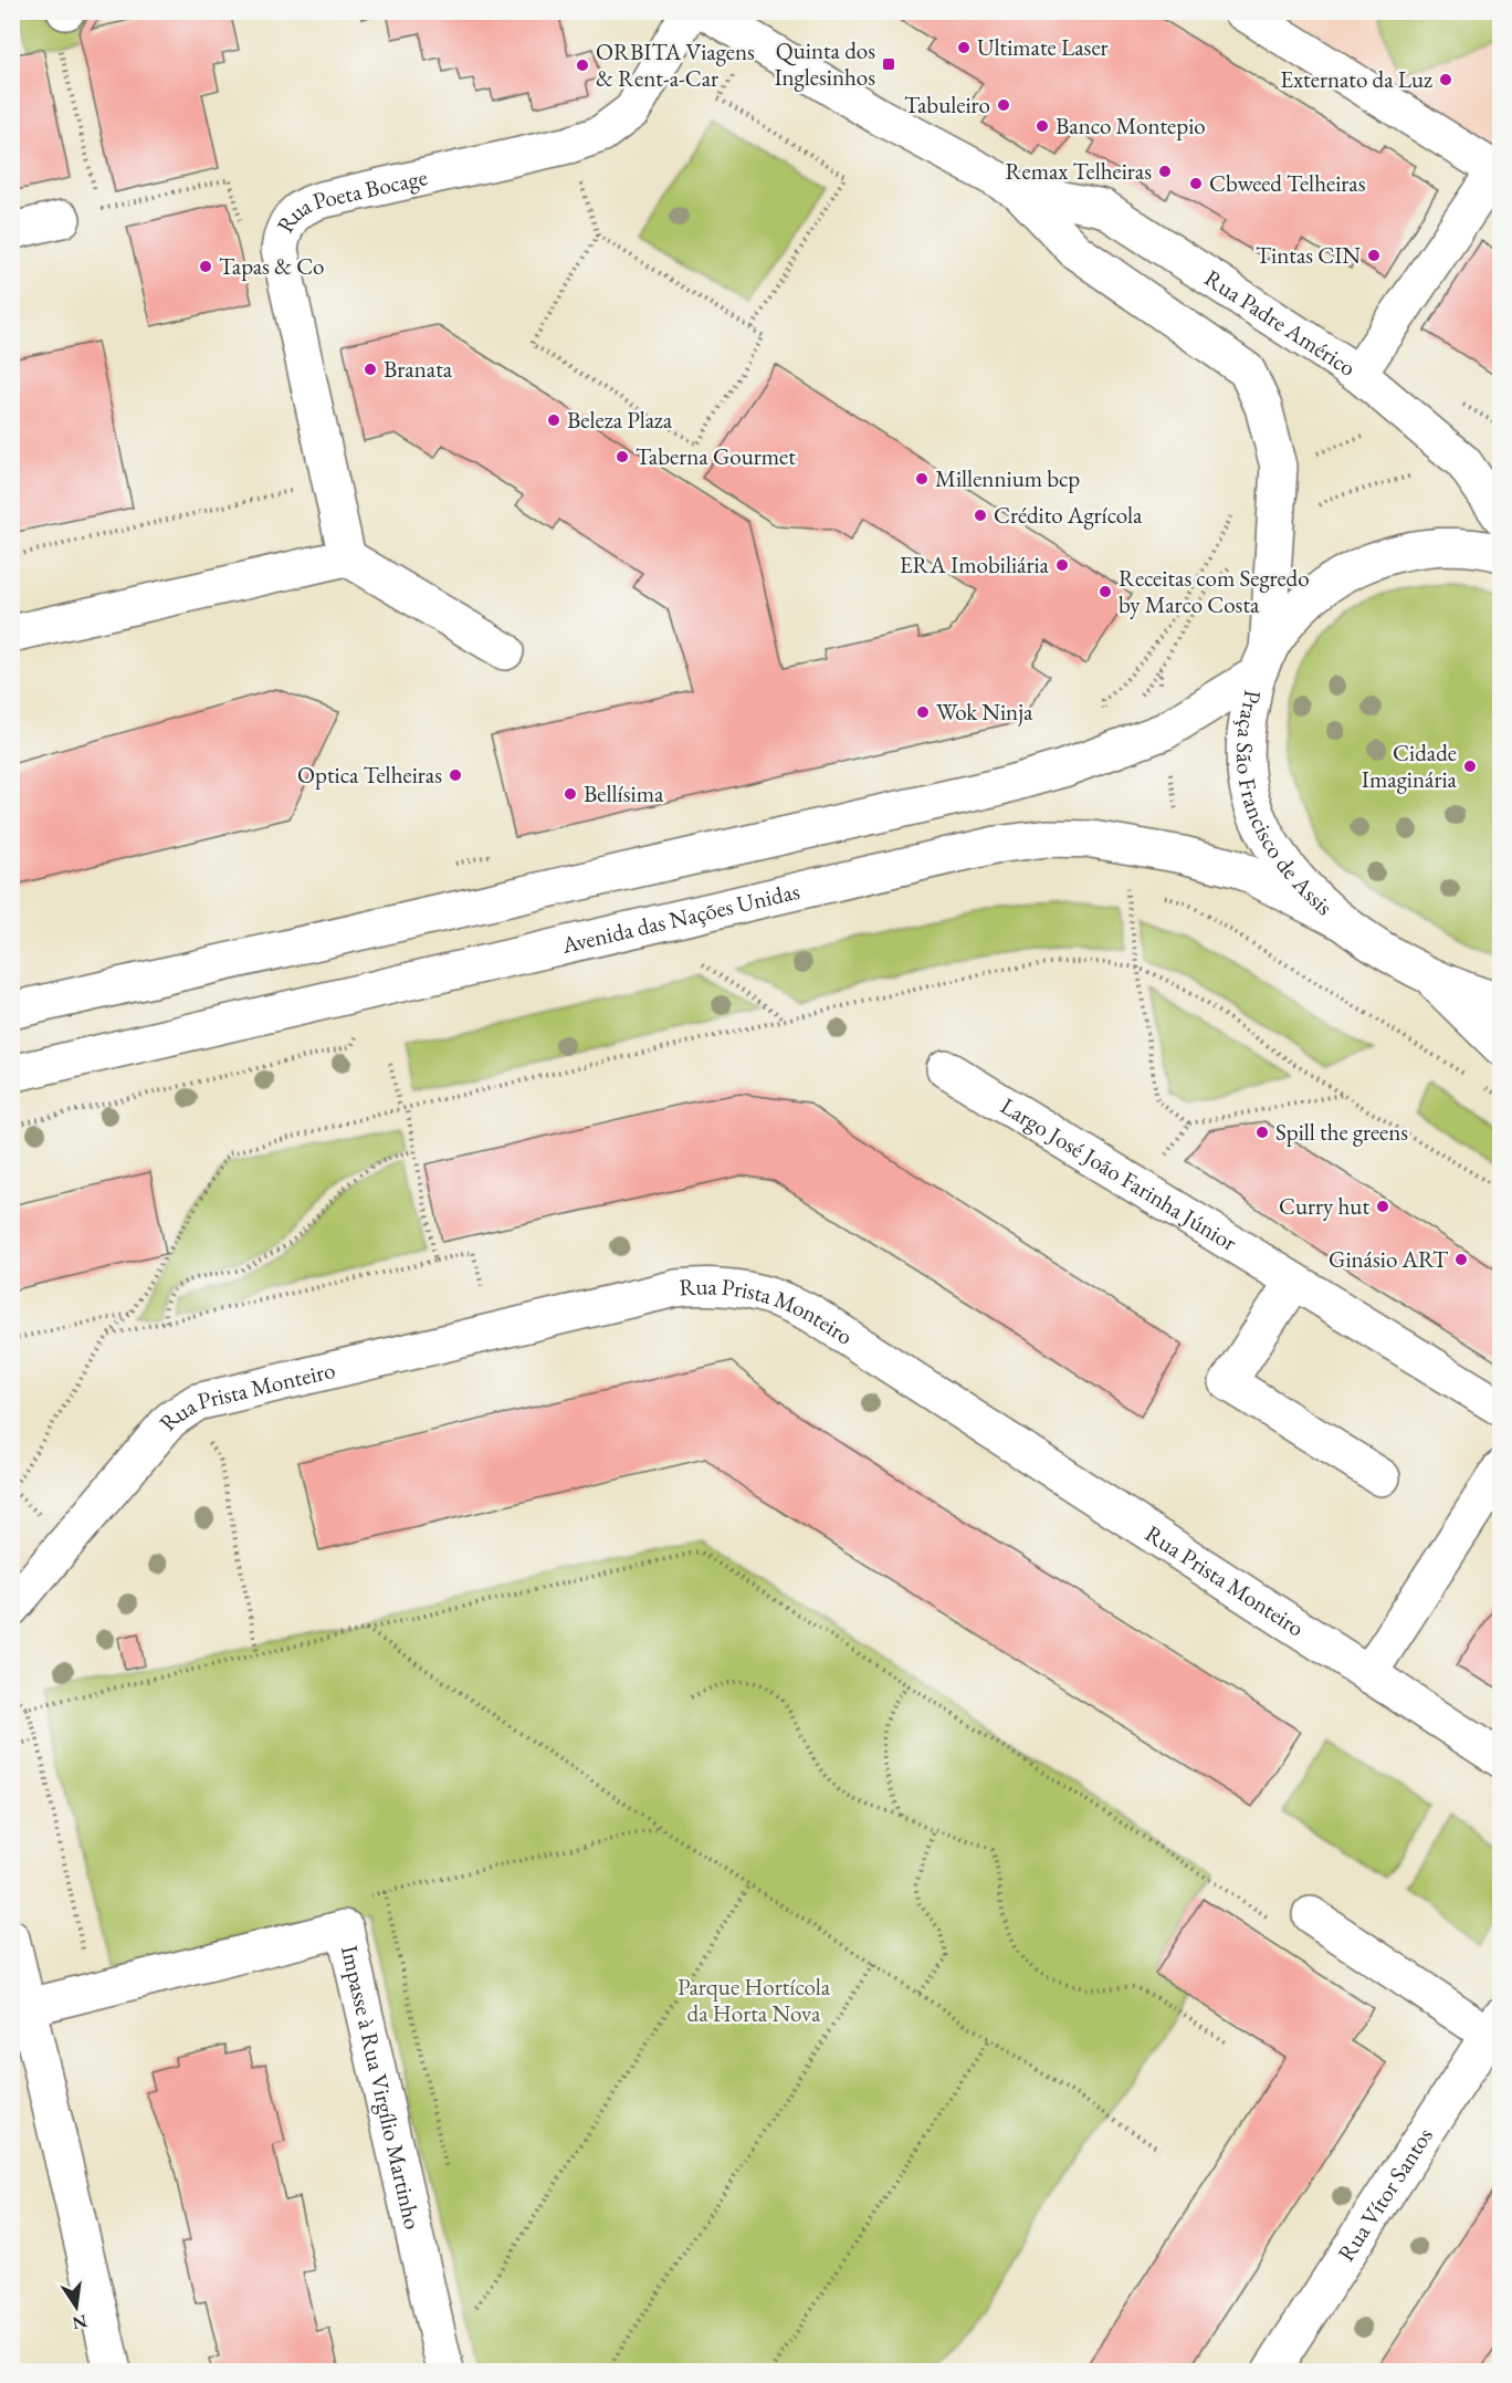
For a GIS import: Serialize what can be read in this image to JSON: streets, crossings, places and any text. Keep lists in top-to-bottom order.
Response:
{
  "streets": {
    "street": [
      "Rua Poeta Bocage",
      "Rua Padre Américo",
      "Praça São Francisco de Assis",
      "Avenida das Nações Unidas",
      "Largo José João Farinha Júnior",
      "Rua Prista Monteiro",
      "Impasse à Rua Virgílio Martinho",
      "Rua Vítor Santos"
    ]
  },
  "crossings": [
    ["Rua Padre Américo", "Praça São Francisco de Assis"],
    ["Praça São Francisco de Assis", "Avenida das Nações Unidas"]
  ],
  "parks": ["Parque Hortícola da Horta Nova"],
  "places": {
    "other": [
      "Ultimate Laser",
      "ORBITA Viagens & Rent-a-Car",
      "Externato da Luz",
      "Tabuleiro",
      "Banco Montepio",
      "Remax Telheiras",
      "Cbweed Telheiras",
      "Tintas CIN",
      "Tapas & Co",
      "Branata",
      "Beleza Plaza",
      "Taberna Gourmet",
      "Millennium bcp",
      "Crédito Agrícola",
      "ERA Imobiliária",
      "Receitas com Segredo by Marco Costa",
      "Wok Ninja",
      "Cidade Imaginária",
      "Optica Telheiras",
      "Bellísima",
      "Spill the greens",
      "Curry hut",
      "Ginásio ART"
    ],
    "transit": ["Quinta dos Inglesinhos"]
  },
  "north": "bottom"
}
